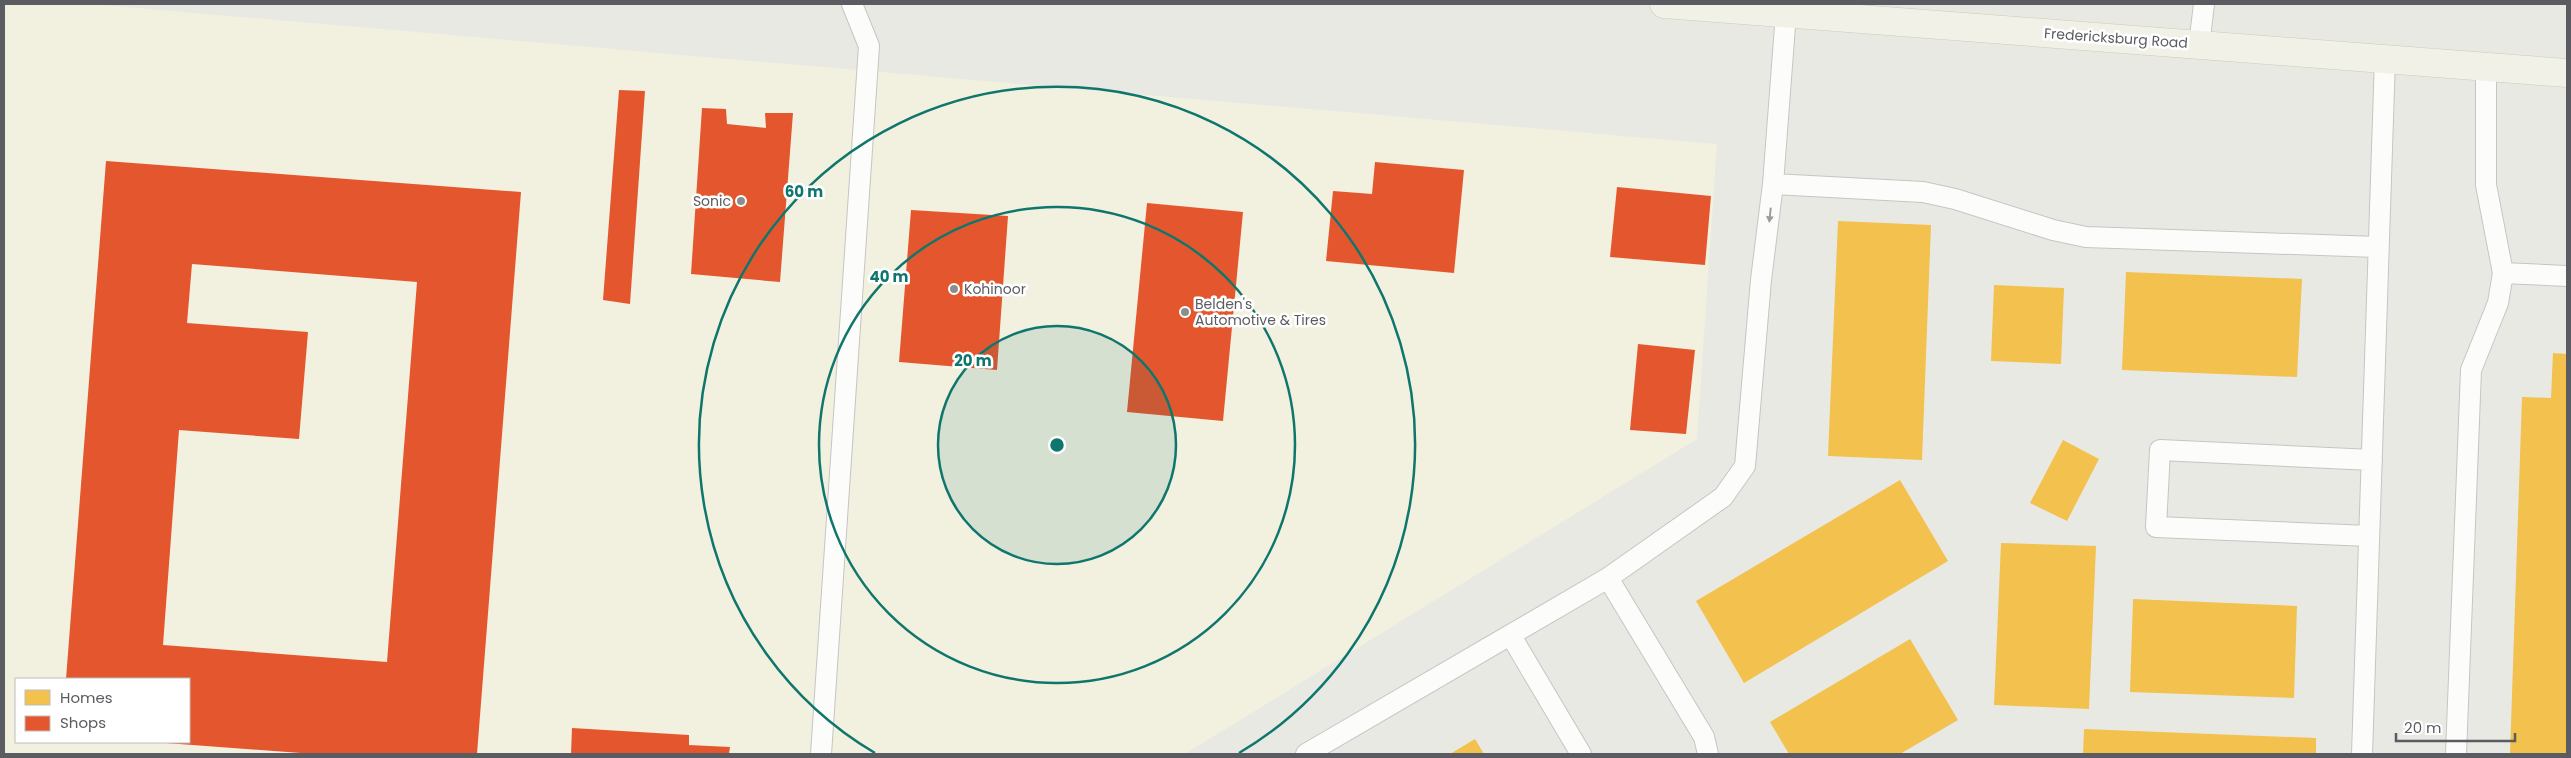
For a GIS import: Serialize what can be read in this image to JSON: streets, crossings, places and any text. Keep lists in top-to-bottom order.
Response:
{
  "streets": {
    "main road": ["Fredericksburg Road"]
  },
  "places": ["Sonic", "Kohinoor", "Belden's Automotive & Tires"],
  "legend": ["Homes", "Shops"],
  "scale_bar": "20 m",
  "rings": ["60 m", "40 m", "20 m"]
}
